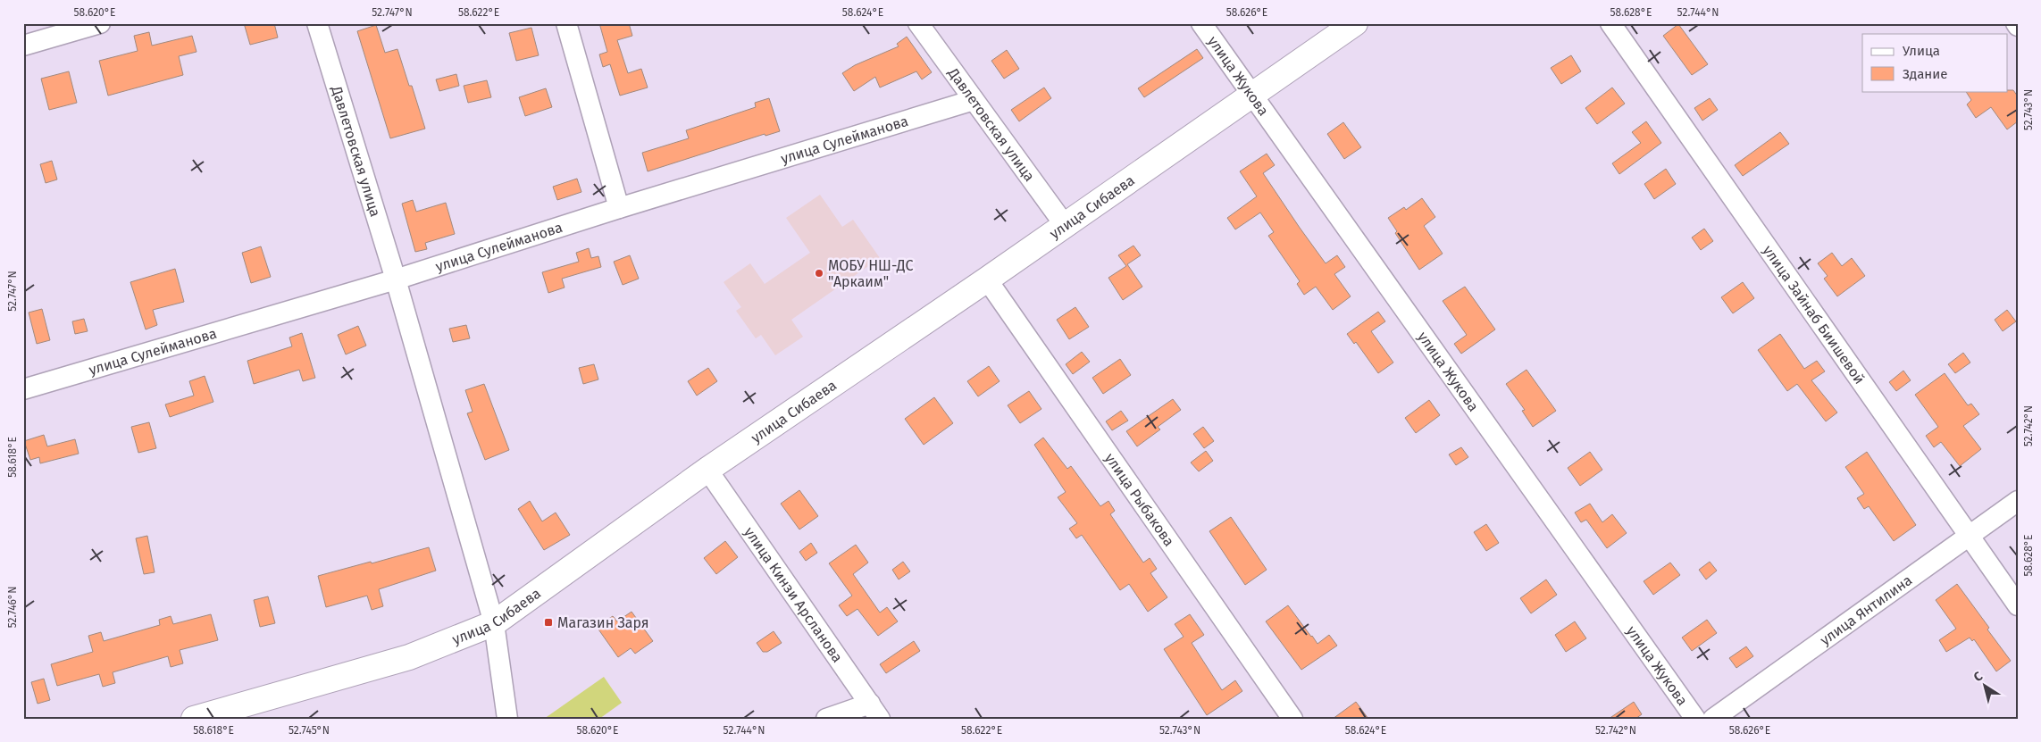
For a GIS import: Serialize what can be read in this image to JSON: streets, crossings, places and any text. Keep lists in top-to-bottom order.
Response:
{
  "streets": {
    "main road": ["улица Сибаева"],
    "street": [
      "улица Жукова",
      "Давлетовская улица",
      "улица Сулейманова",
      "улица Зайнаб Биишевой",
      "улица Рыбакова",
      "улица Кинзи Арсланова",
      "улица Янтилина"
    ]
  },
  "crossings": [
    ["улица Жукова", "улица Сибаева"],
    ["Давлетовская улица", "улица Сулейманова"],
    ["Давлетовская улица", "улица Сибаева"],
    ["улица Сибаева", "улица Рыбакова"],
    ["улица Сибаева", "улица Кинзи Арсланова"],
    ["улица Зайнаб Биишевой", "улица Янтилина"]
  ],
  "places": {
    "other": ["МОБУ НШ-ДС \"Аркаим\""],
    "transit": ["Магазин Заря"]
  },
  "legend": ["Улица", "Здание"],
  "north": "top left",
  "coordinates": [
    "58.620°E",
    "52.747°N",
    "58.622°E",
    "58.624°E",
    "58.626°E",
    "58.628°E",
    "52.744°N",
    "52.743°N",
    "52.742°N",
    "58.618°E",
    "52.746°N",
    "52.745°N"
  ]
}
